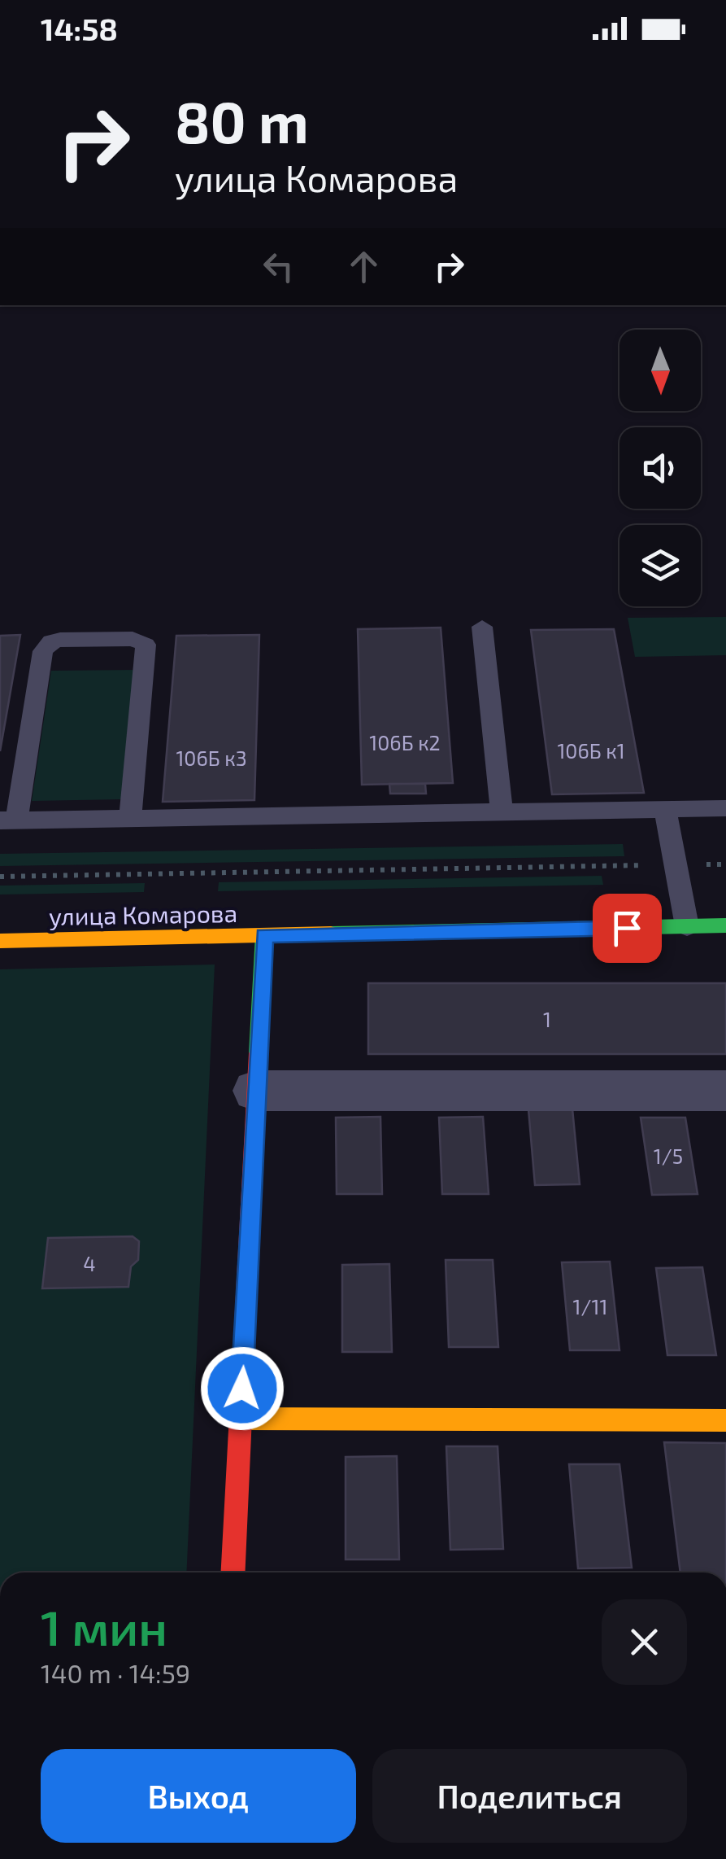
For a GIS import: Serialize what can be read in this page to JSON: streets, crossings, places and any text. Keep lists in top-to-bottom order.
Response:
{
  "streets": {
    "street": ["улица Комарова"]
  },
  "house_numbers": [
    "106Б к2",
    "106Б к1",
    "106Б к3",
    "1",
    "1/5",
    "4",
    "1/11"
  ],
  "north": "bottom",
  "page": {
    "status": "14:58",
    "turn": ["80 m", "улица Комарова"],
    "heading": ["1 мин", "140 m · 14:59"],
    "buttons": ["Выход", "Поделиться"]
  }
}
